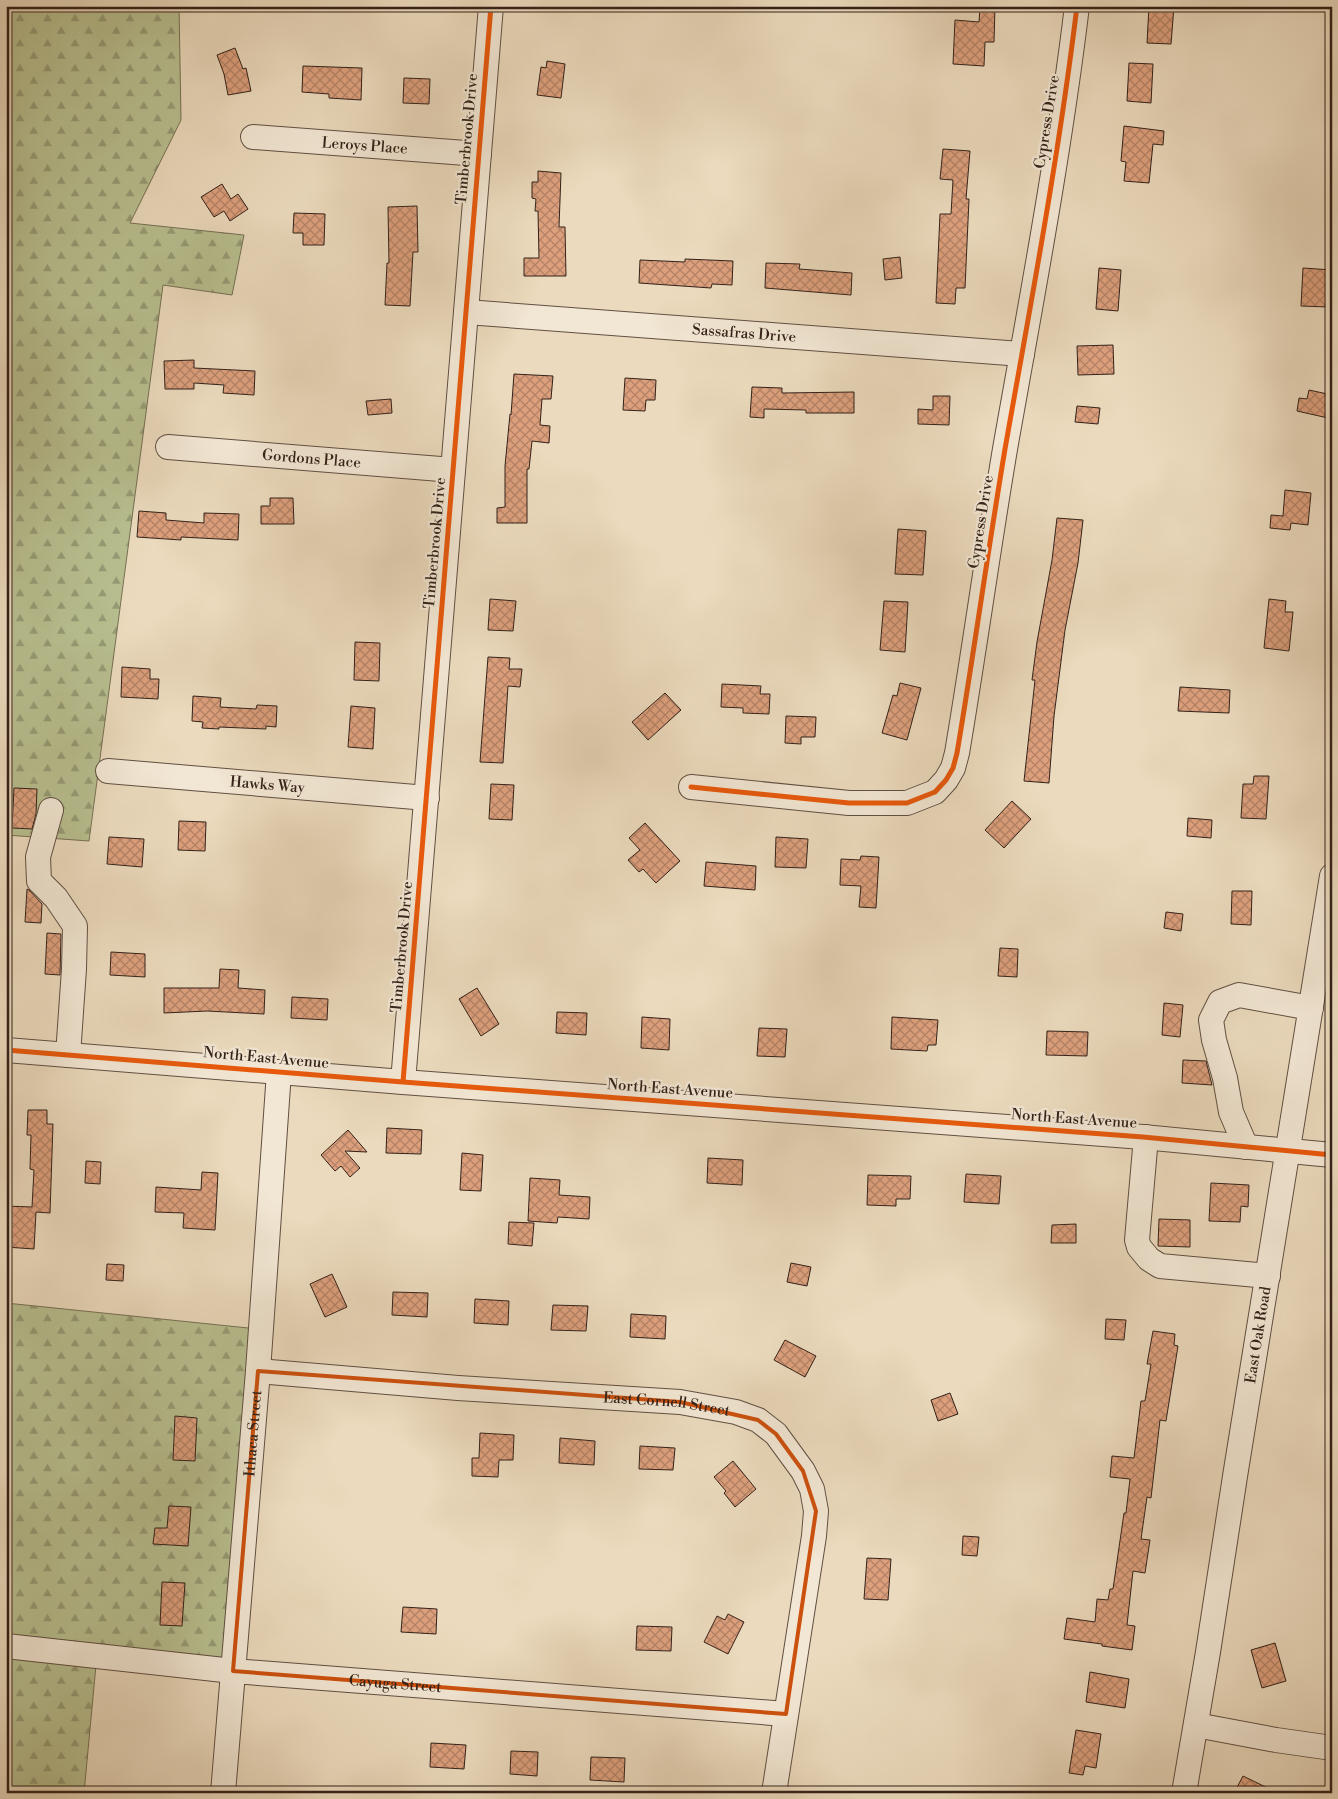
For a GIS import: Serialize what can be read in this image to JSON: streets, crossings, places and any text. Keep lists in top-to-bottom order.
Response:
{
  "streets": {
    "street": [
      "Cypress Drive",
      "Timberbrook Drive",
      "Leroys Place",
      "Sassafras Drive",
      "Gordons Place",
      "Hawks Way",
      "North East Avenue",
      "East Oak Road",
      "East Cornell Street",
      "Ithaca Street",
      "Cayuga Street"
    ]
  },
  "crossings": [
    ["Cypress Drive", "Sassafras Drive"],
    ["Timberbrook Drive", "Leroys Place"],
    ["Timberbrook Drive", "Sassafras Drive"],
    ["Timberbrook Drive", "Gordons Place"],
    ["Timberbrook Drive", "Hawks Way"],
    ["Timberbrook Drive", "North East Avenue"],
    ["North East Avenue", "East Oak Road"],
    ["North East Avenue", "Ithaca Street"],
    ["East Cornell Street", "Ithaca Street"],
    ["East Cornell Street", "Cayuga Street"],
    ["Ithaca Street", "Cayuga Street"]
  ]
}
